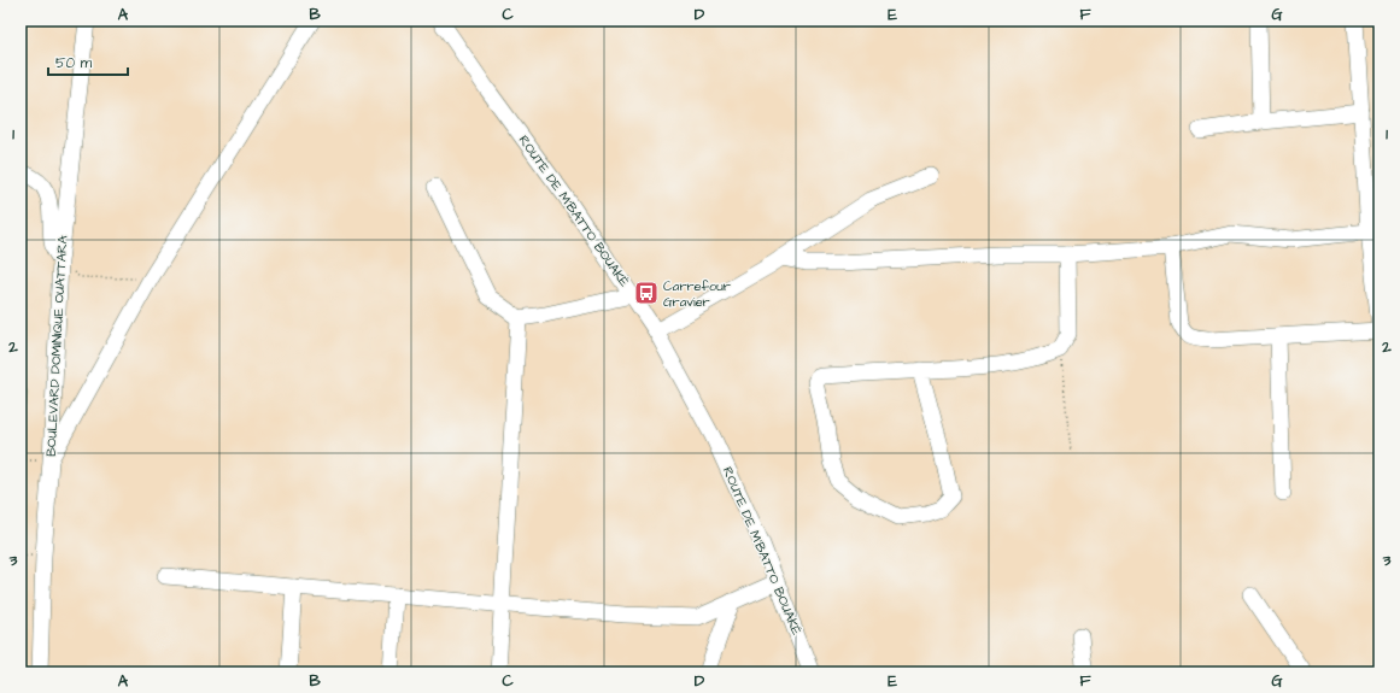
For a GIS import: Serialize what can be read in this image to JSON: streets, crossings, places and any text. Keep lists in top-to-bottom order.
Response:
{
  "streets": {
    "street": ["ROUTE DE M'BATTO BOUAKÉ", "BOULEVARD DOMINIQUE OUATTARA"]
  },
  "places": {
    "bus stop": ["Carrefour Gravier"]
  },
  "scale_bar": "50 m",
  "grid": {
    "columns": [
      "A",
      "B",
      "C",
      "D",
      "E",
      "F",
      "G"
    ],
    "rows": ["1", "2", "3"]
  }
}
